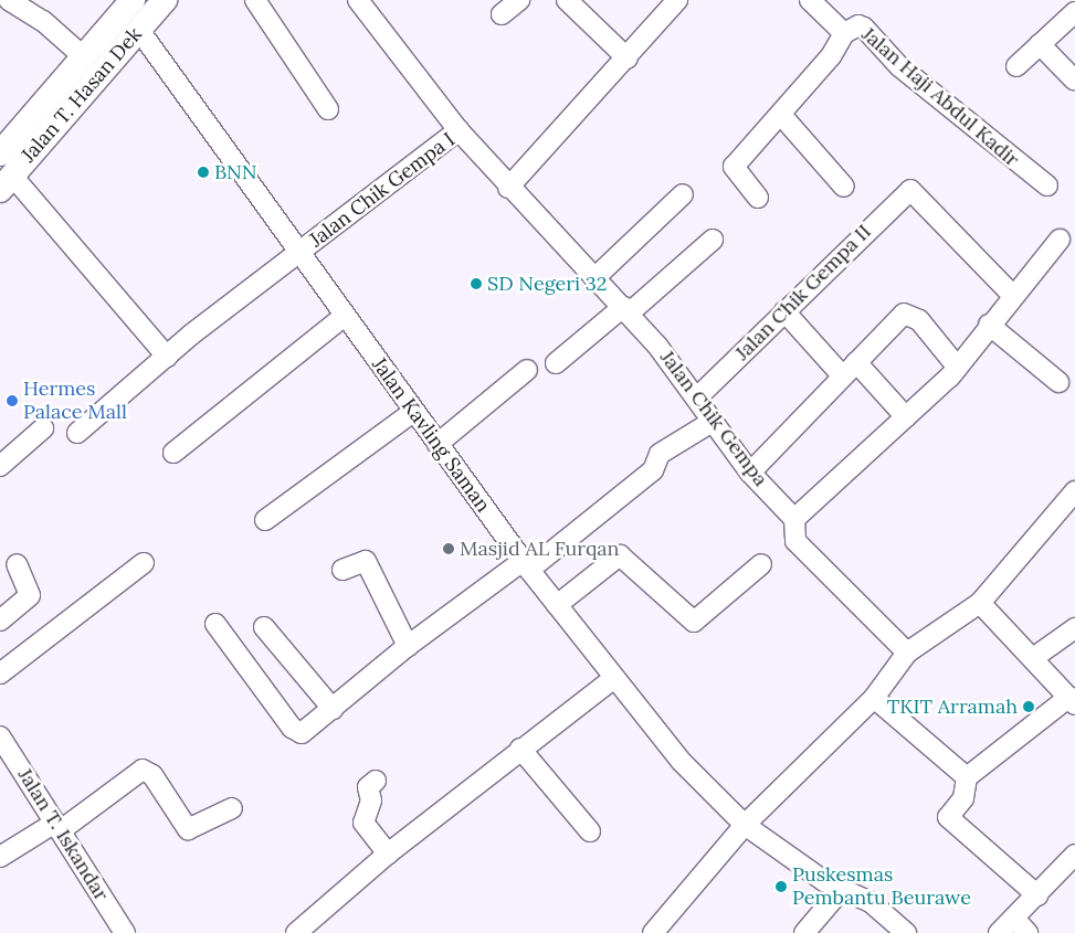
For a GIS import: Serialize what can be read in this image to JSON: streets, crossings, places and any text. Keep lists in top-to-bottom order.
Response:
{
  "streets": {
    "main road": ["Jalan T. Hasan Dek"],
    "street": [
      "Jalan Haji Abdul Kadir",
      "Jalan Chik Gempa I",
      "Jalan Chik Gempa II",
      "Jalan Chik Gempa",
      "Jalan Kavling Saman",
      "Jalan T. Iskandar"
    ]
  },
  "crossings": [
    ["Jalan T. Hasan Dek", "Jalan Kavling Saman"],
    ["Jalan Chik Gempa I", "Jalan Chik Gempa"],
    ["Jalan Chik Gempa I", "Jalan Kavling Saman"],
    ["Jalan Chik Gempa II", "Jalan Chik Gempa"]
  ],
  "places": [
    "BNN",
    "SD Negeri 32",
    "Hermes Palace Mall",
    "Masjid AL Furqan",
    "TKIT Arramah",
    "Puskesmas Pembantu Beurawe"
  ]
}
